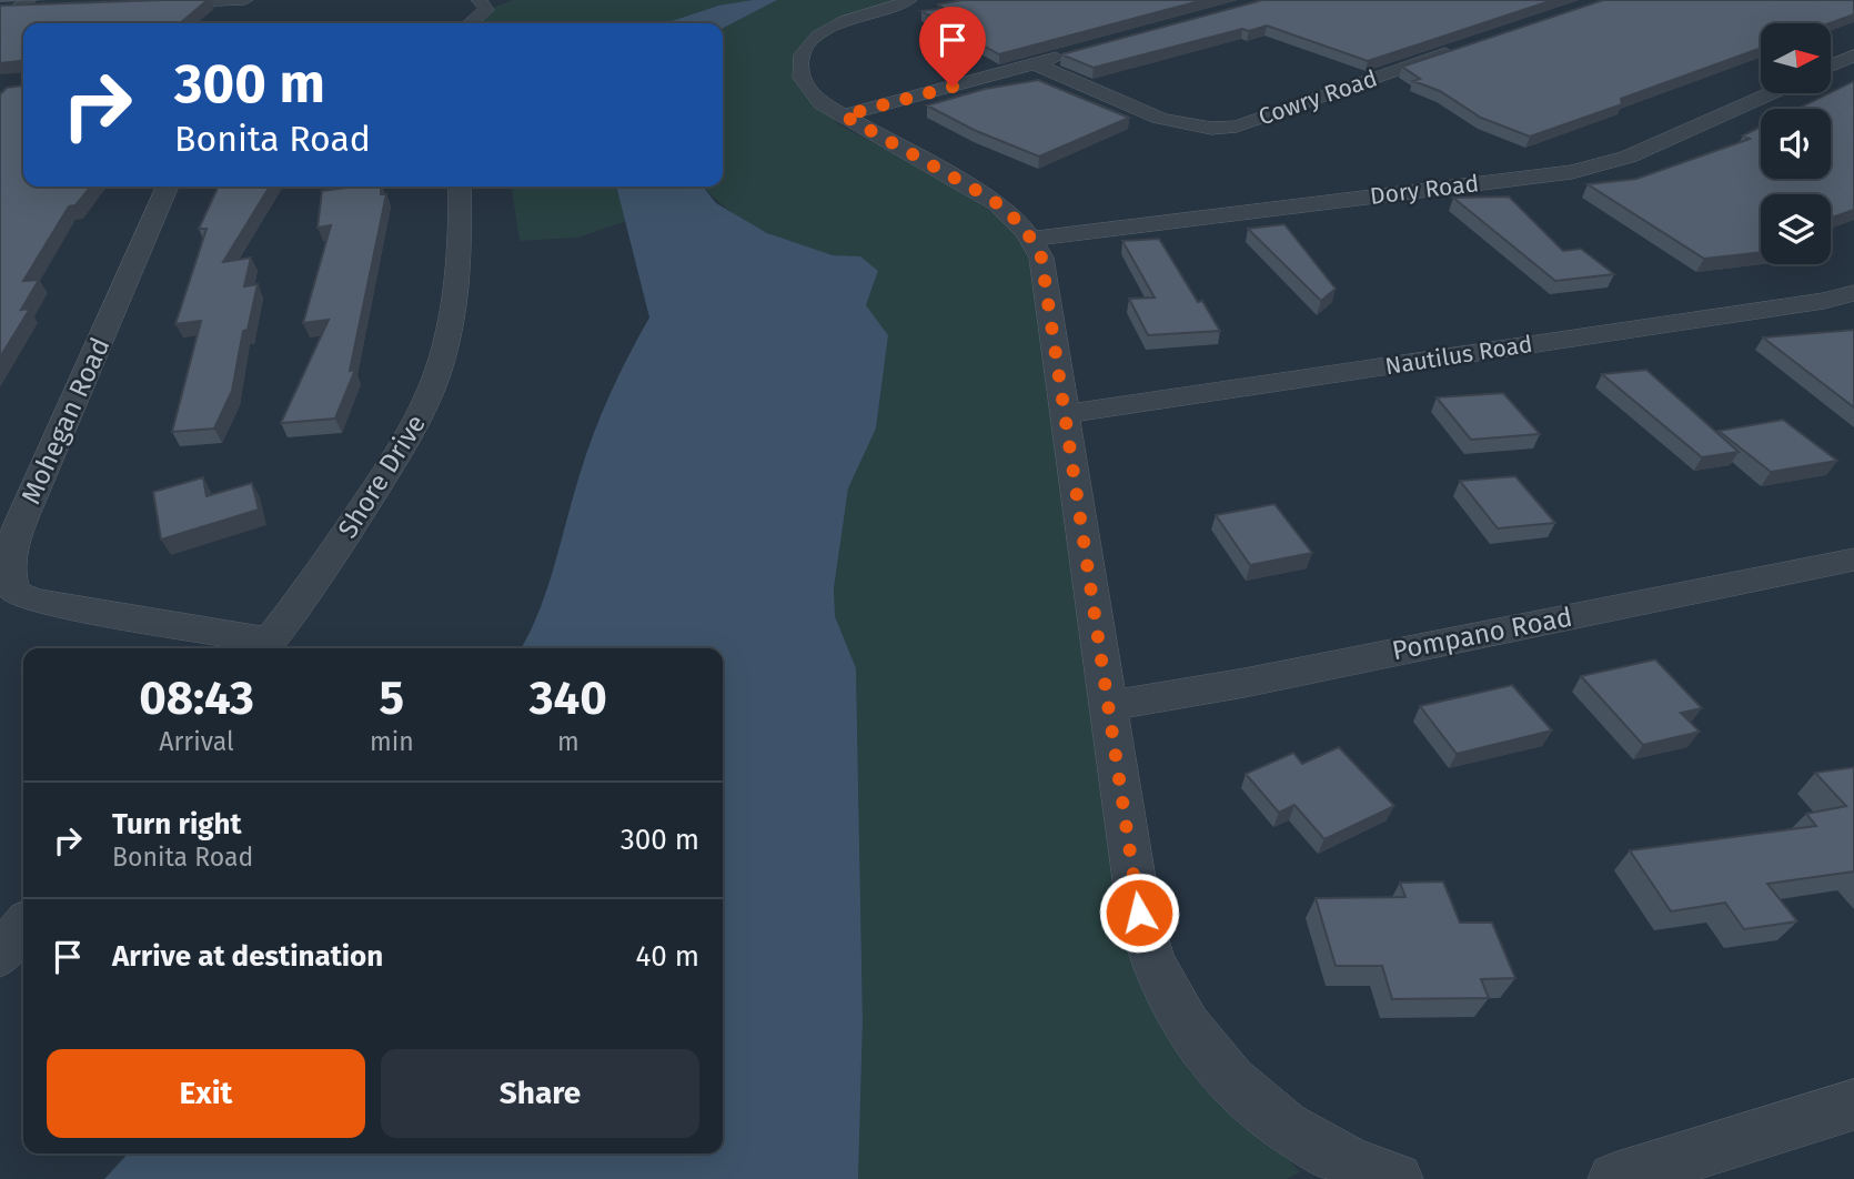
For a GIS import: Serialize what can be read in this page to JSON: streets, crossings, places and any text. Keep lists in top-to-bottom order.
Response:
{
  "streets": {
    "street": [
      "Cowry Road",
      "Dory Road",
      "Nautilus Road",
      "Mohegan Road",
      "Shore Drive",
      "Pompano Road"
    ]
  },
  "crossings": [
    ["Mohegan Road", "Shore Drive"]
  ],
  "north": "right",
  "page": {
    "turn": ["300 m", "Bonita Road"],
    "eta": [
      "08:43",
      "Arrival",
      "5",
      "min",
      "340",
      "m"
    ],
    "list": [
      {
        "name": "Turn right",
        "note": "Bonita Road",
        "value": "300 m"
      },
      {
        "name": "Arrive at destination",
        "value": "40 m"
      }
    ],
    "buttons": ["Exit", "Share"]
  }
}
